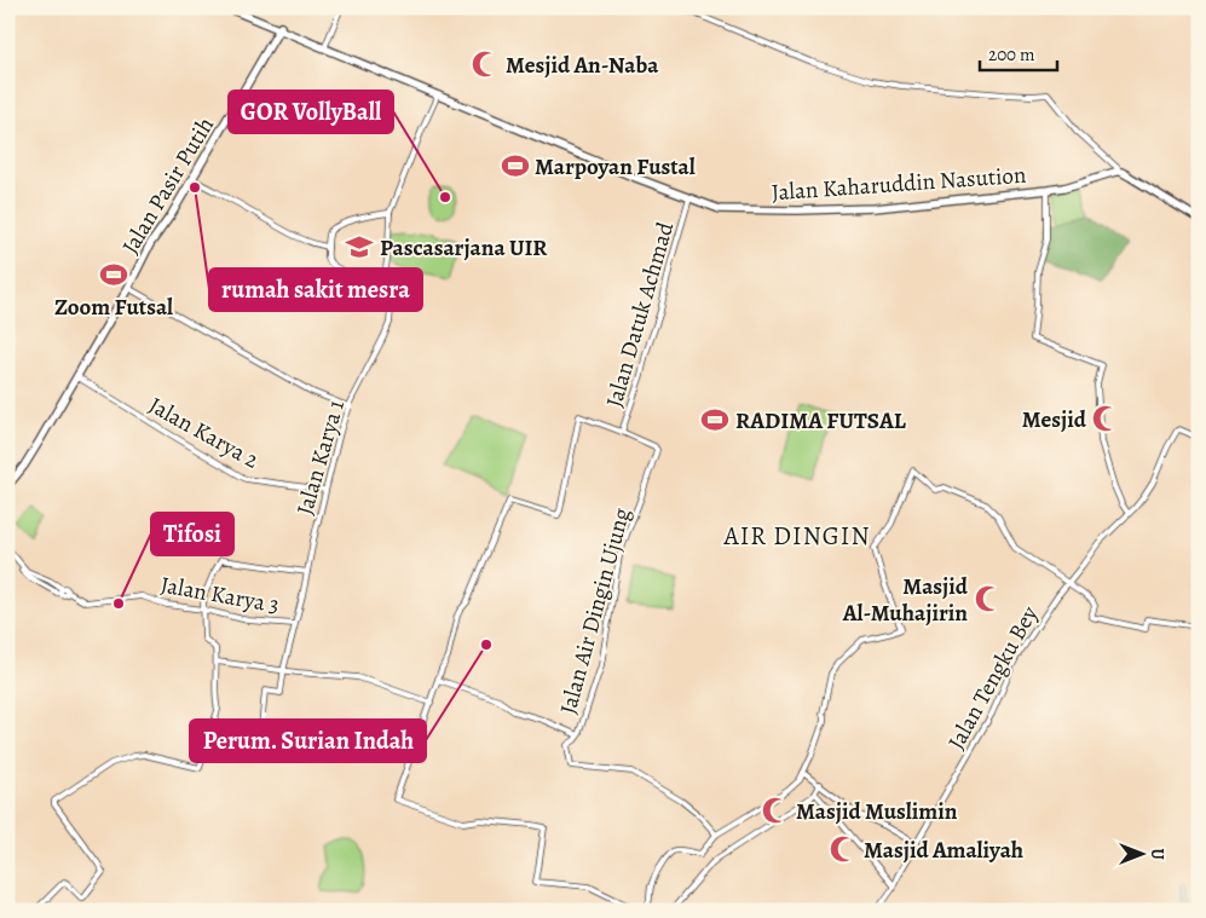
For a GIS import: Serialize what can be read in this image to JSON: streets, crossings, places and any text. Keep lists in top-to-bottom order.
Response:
{
  "streets": {
    "highway": ["Jalan Kaharuddin Nasution", "Jalan Pasir Putih"],
    "street": [
      "Jalan Datuk Achmad",
      "Jalan Karya 2",
      "Jalan Karya 1",
      "Jalan Karya 3",
      "Jalan Air Dingin Ujung",
      "Jalan Tengku Bey"
    ]
  },
  "crossings": [
    ["Jalan Kaharuddin Nasution", "Jalan Pasir Putih"],
    ["Jalan Kaharuddin Nasution", "Jalan Datuk Achmad"],
    ["Jalan Kaharuddin Nasution", "Jalan Karya 1"],
    ["Jalan Pasir Putih", "Jalan Karya 2"],
    ["Jalan Datuk Achmad", "Jalan Air Dingin Ujung"],
    ["Jalan Karya 2", "Jalan Karya 1"],
    ["Jalan Karya 1", "Jalan Karya 3"]
  ],
  "districts": ["AIR DINGIN"],
  "places": {
    "mosque": [
      "Mesjid An-Naba",
      "Mesjid",
      "Masjid Al-Muhajirin",
      "Masjid Muslimin",
      "Masjid Amaliyah"
    ],
    "sports": ["Marpoyan Fustal", "Zoom Futsal", "RADIMA FUTSAL"],
    "other": [
      "rumah sakit mesra",
      "GOR VollyBall",
      "Tifosi",
      "Perum. Surian Indah"
    ],
    "school or university": ["Pascasarjana UIR"]
  },
  "scale_bar": "200 m",
  "north": "right"
}
